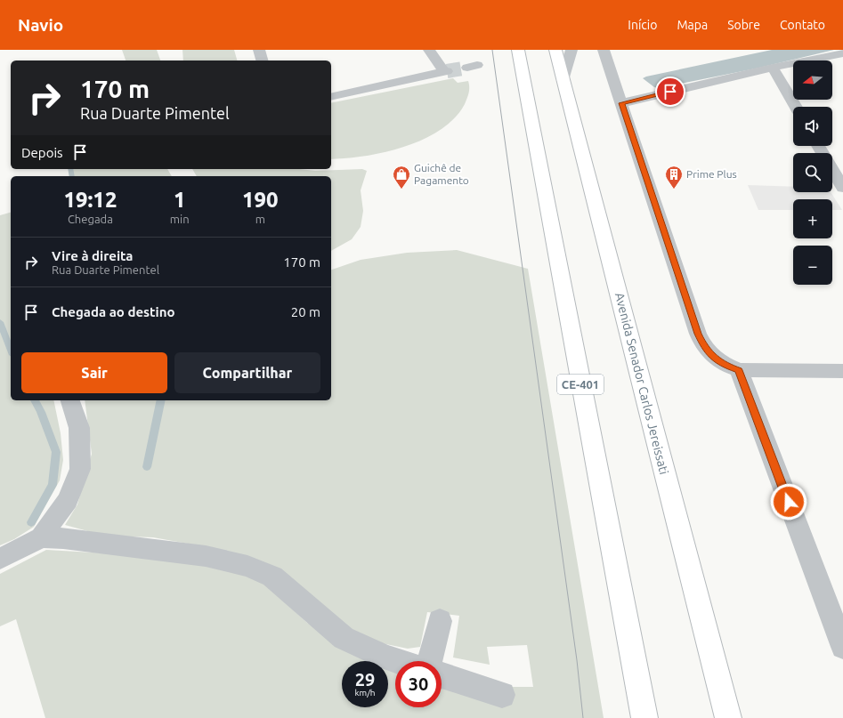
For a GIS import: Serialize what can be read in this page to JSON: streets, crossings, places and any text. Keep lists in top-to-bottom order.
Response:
{
  "streets": {
    "main road": ["Avenida Senador Carlos Jereissati", "CE-401"]
  },
  "places": {
    "shop": ["Guichê de Pagamento"],
    "building": ["Prime Plus"]
  },
  "north": "left",
  "page": {
    "header": "Navio",
    "nav": [
      "Início",
      "Mapa",
      "Sobre",
      "Contato"
    ],
    "map_buttons": ["+", "−"],
    "turn": ["170 m", "Rua Duarte Pimentel"],
    "then": "Depois",
    "eta": [
      "19:12",
      "Chegada",
      "1",
      "min",
      "190",
      "m"
    ],
    "list": [
      {
        "name": "Vire à direita",
        "note": "Rua Duarte Pimentel",
        "value": "170 m"
      },
      {
        "name": "Chegada ao destino",
        "value": "20 m"
      }
    ],
    "buttons": ["Sair", "Compartilhar"],
    "speed": "29 km/h",
    "limit": "30"
  }
}
